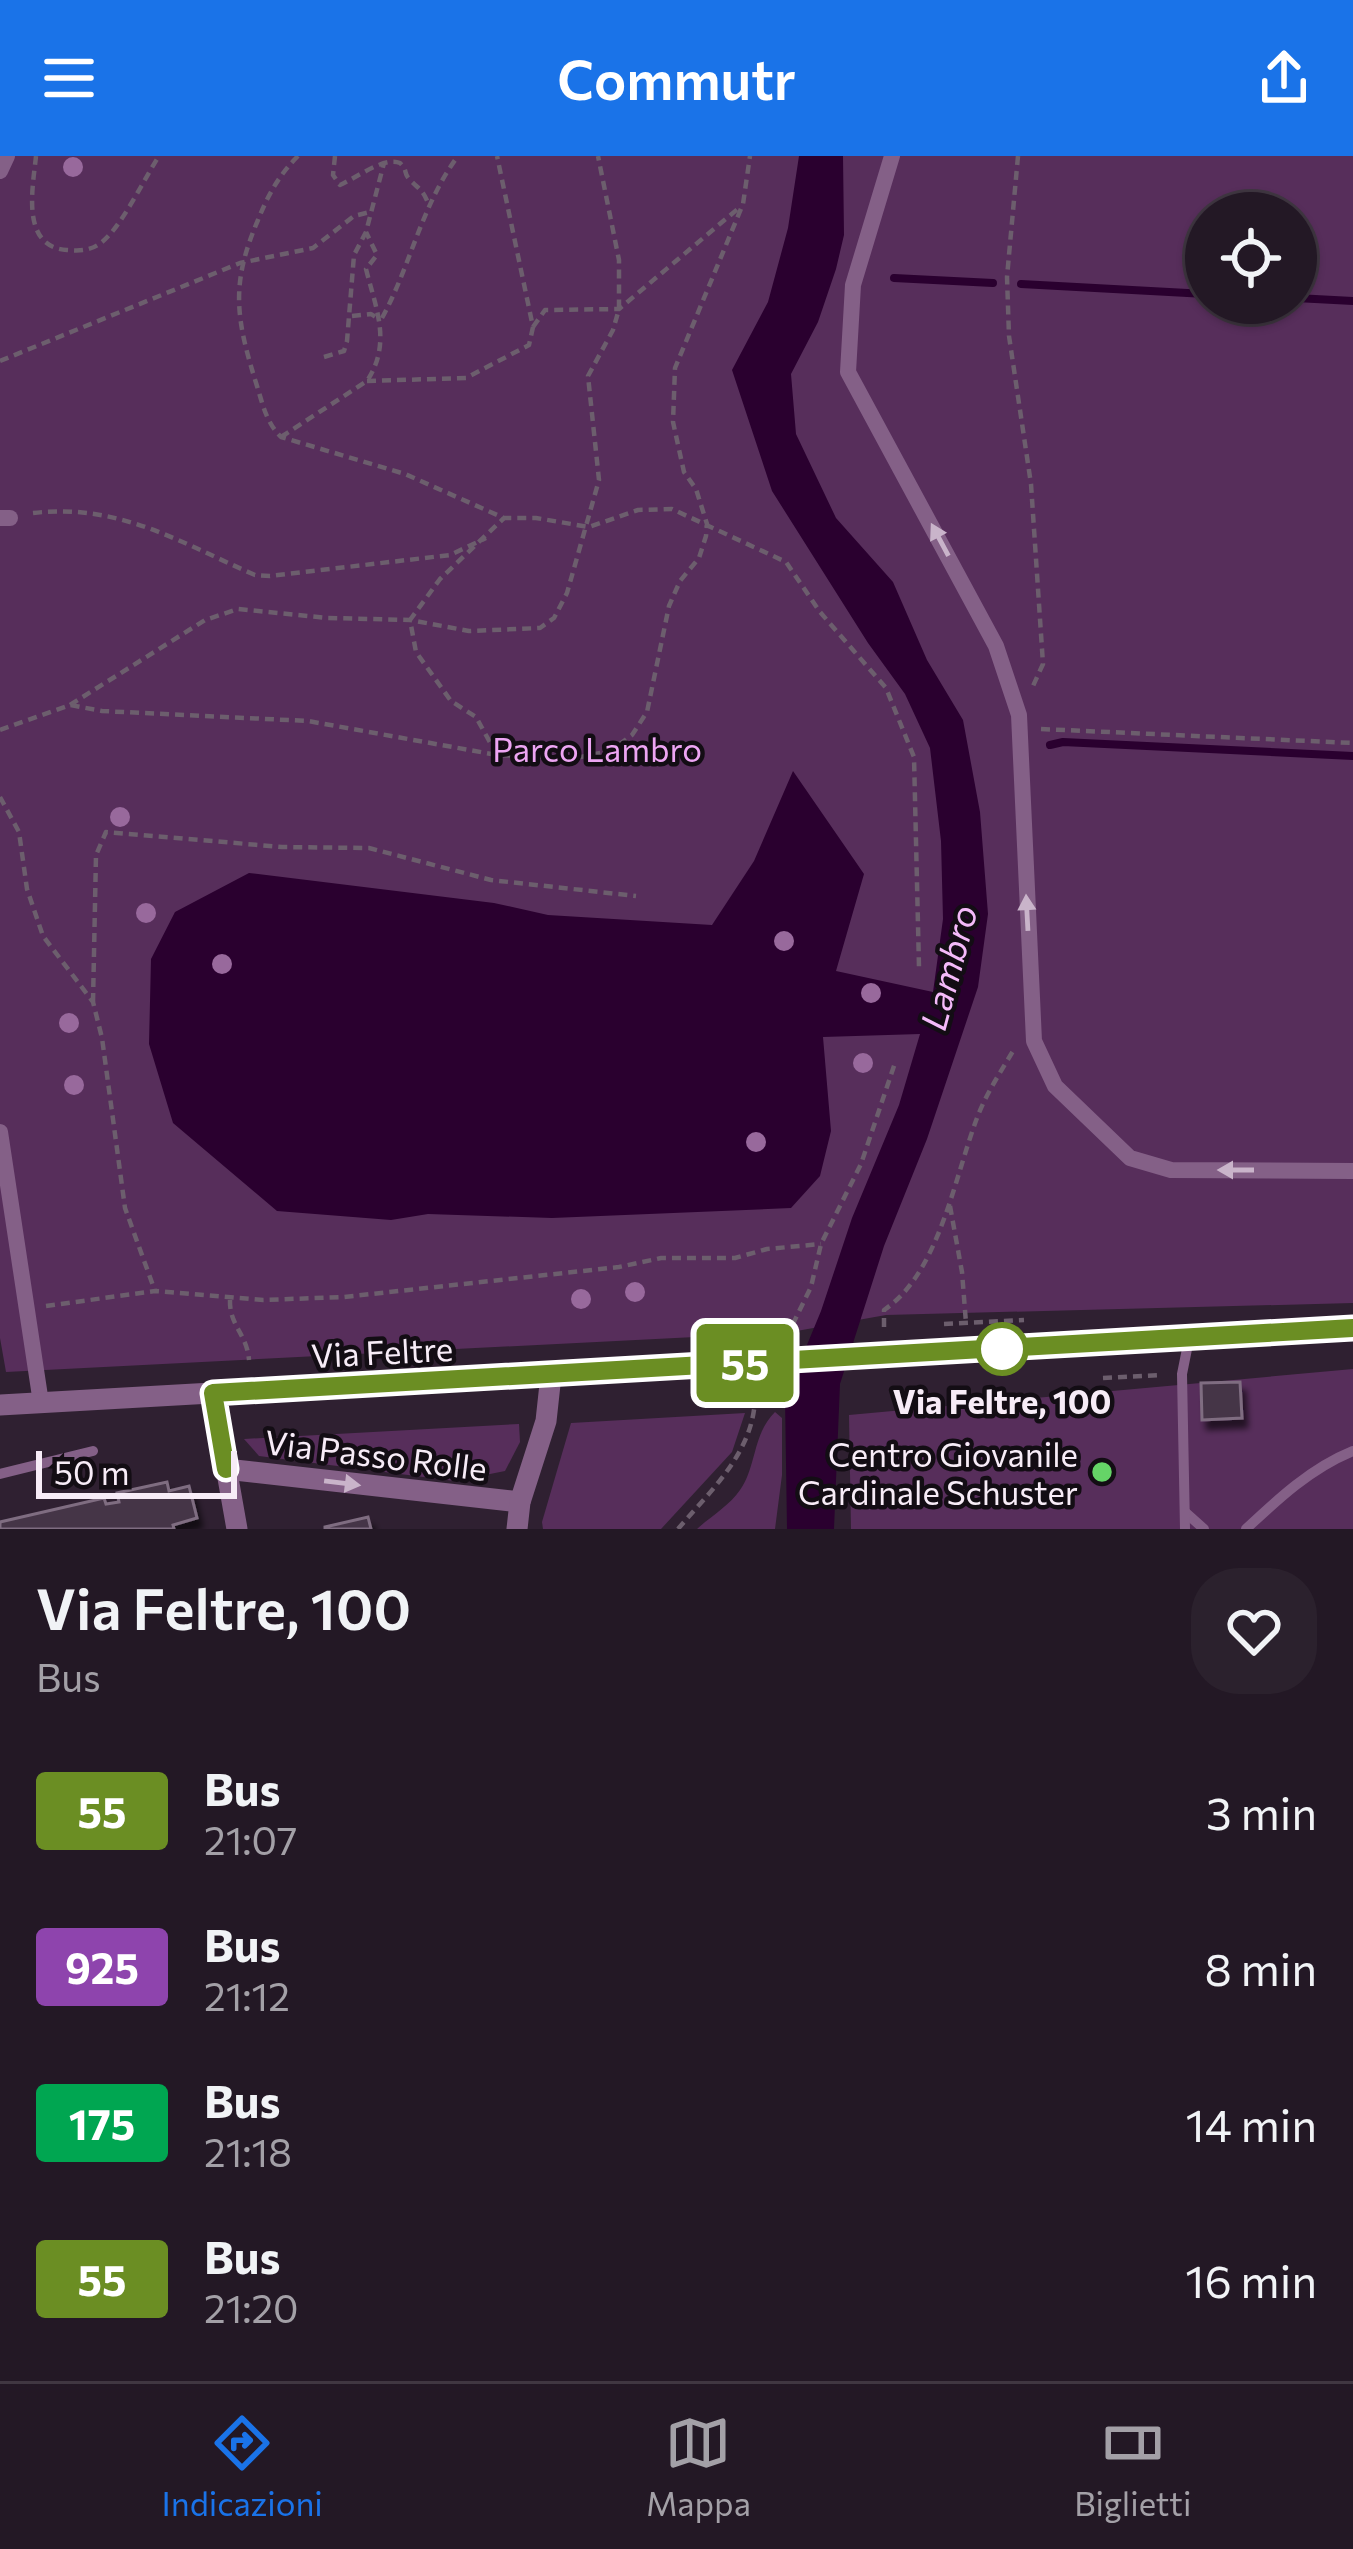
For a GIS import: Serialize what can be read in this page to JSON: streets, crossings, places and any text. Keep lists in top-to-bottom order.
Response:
{
  "streets": {
    "street": ["Via Feltre", "Via Passo Rolle"]
  },
  "crossings": [
    ["Via Feltre", "Via Passo Rolle"]
  ],
  "one_way": ["Via Passo Rolle"],
  "water": ["Lambro"],
  "parks": ["Parco Lambro"],
  "places": ["Via Feltre, 100", "Centro Giovanile Cardinale Schuster"],
  "lines": ["bus line 55"],
  "scale_bar": "50 m",
  "page": {
    "header": "Commutr",
    "on_map": "55",
    "scale": "50 m",
    "heading": ["Via Feltre, 100", "Bus"],
    "list": [
      {
        "mark": "55",
        "name": "Bus",
        "note": "21:07",
        "value": "3 min"
      },
      {
        "mark": "925",
        "name": "Bus",
        "note": "21:12",
        "value": "8 min"
      },
      {
        "mark": "175",
        "name": "Bus",
        "note": "21:18",
        "value": "14 min"
      },
      {
        "mark": "55",
        "name": "Bus",
        "note": "21:20",
        "value": "16 min"
      }
    ],
    "tabs": ["Indicazioni", "Mappa", "Biglietti"]
  }
}
